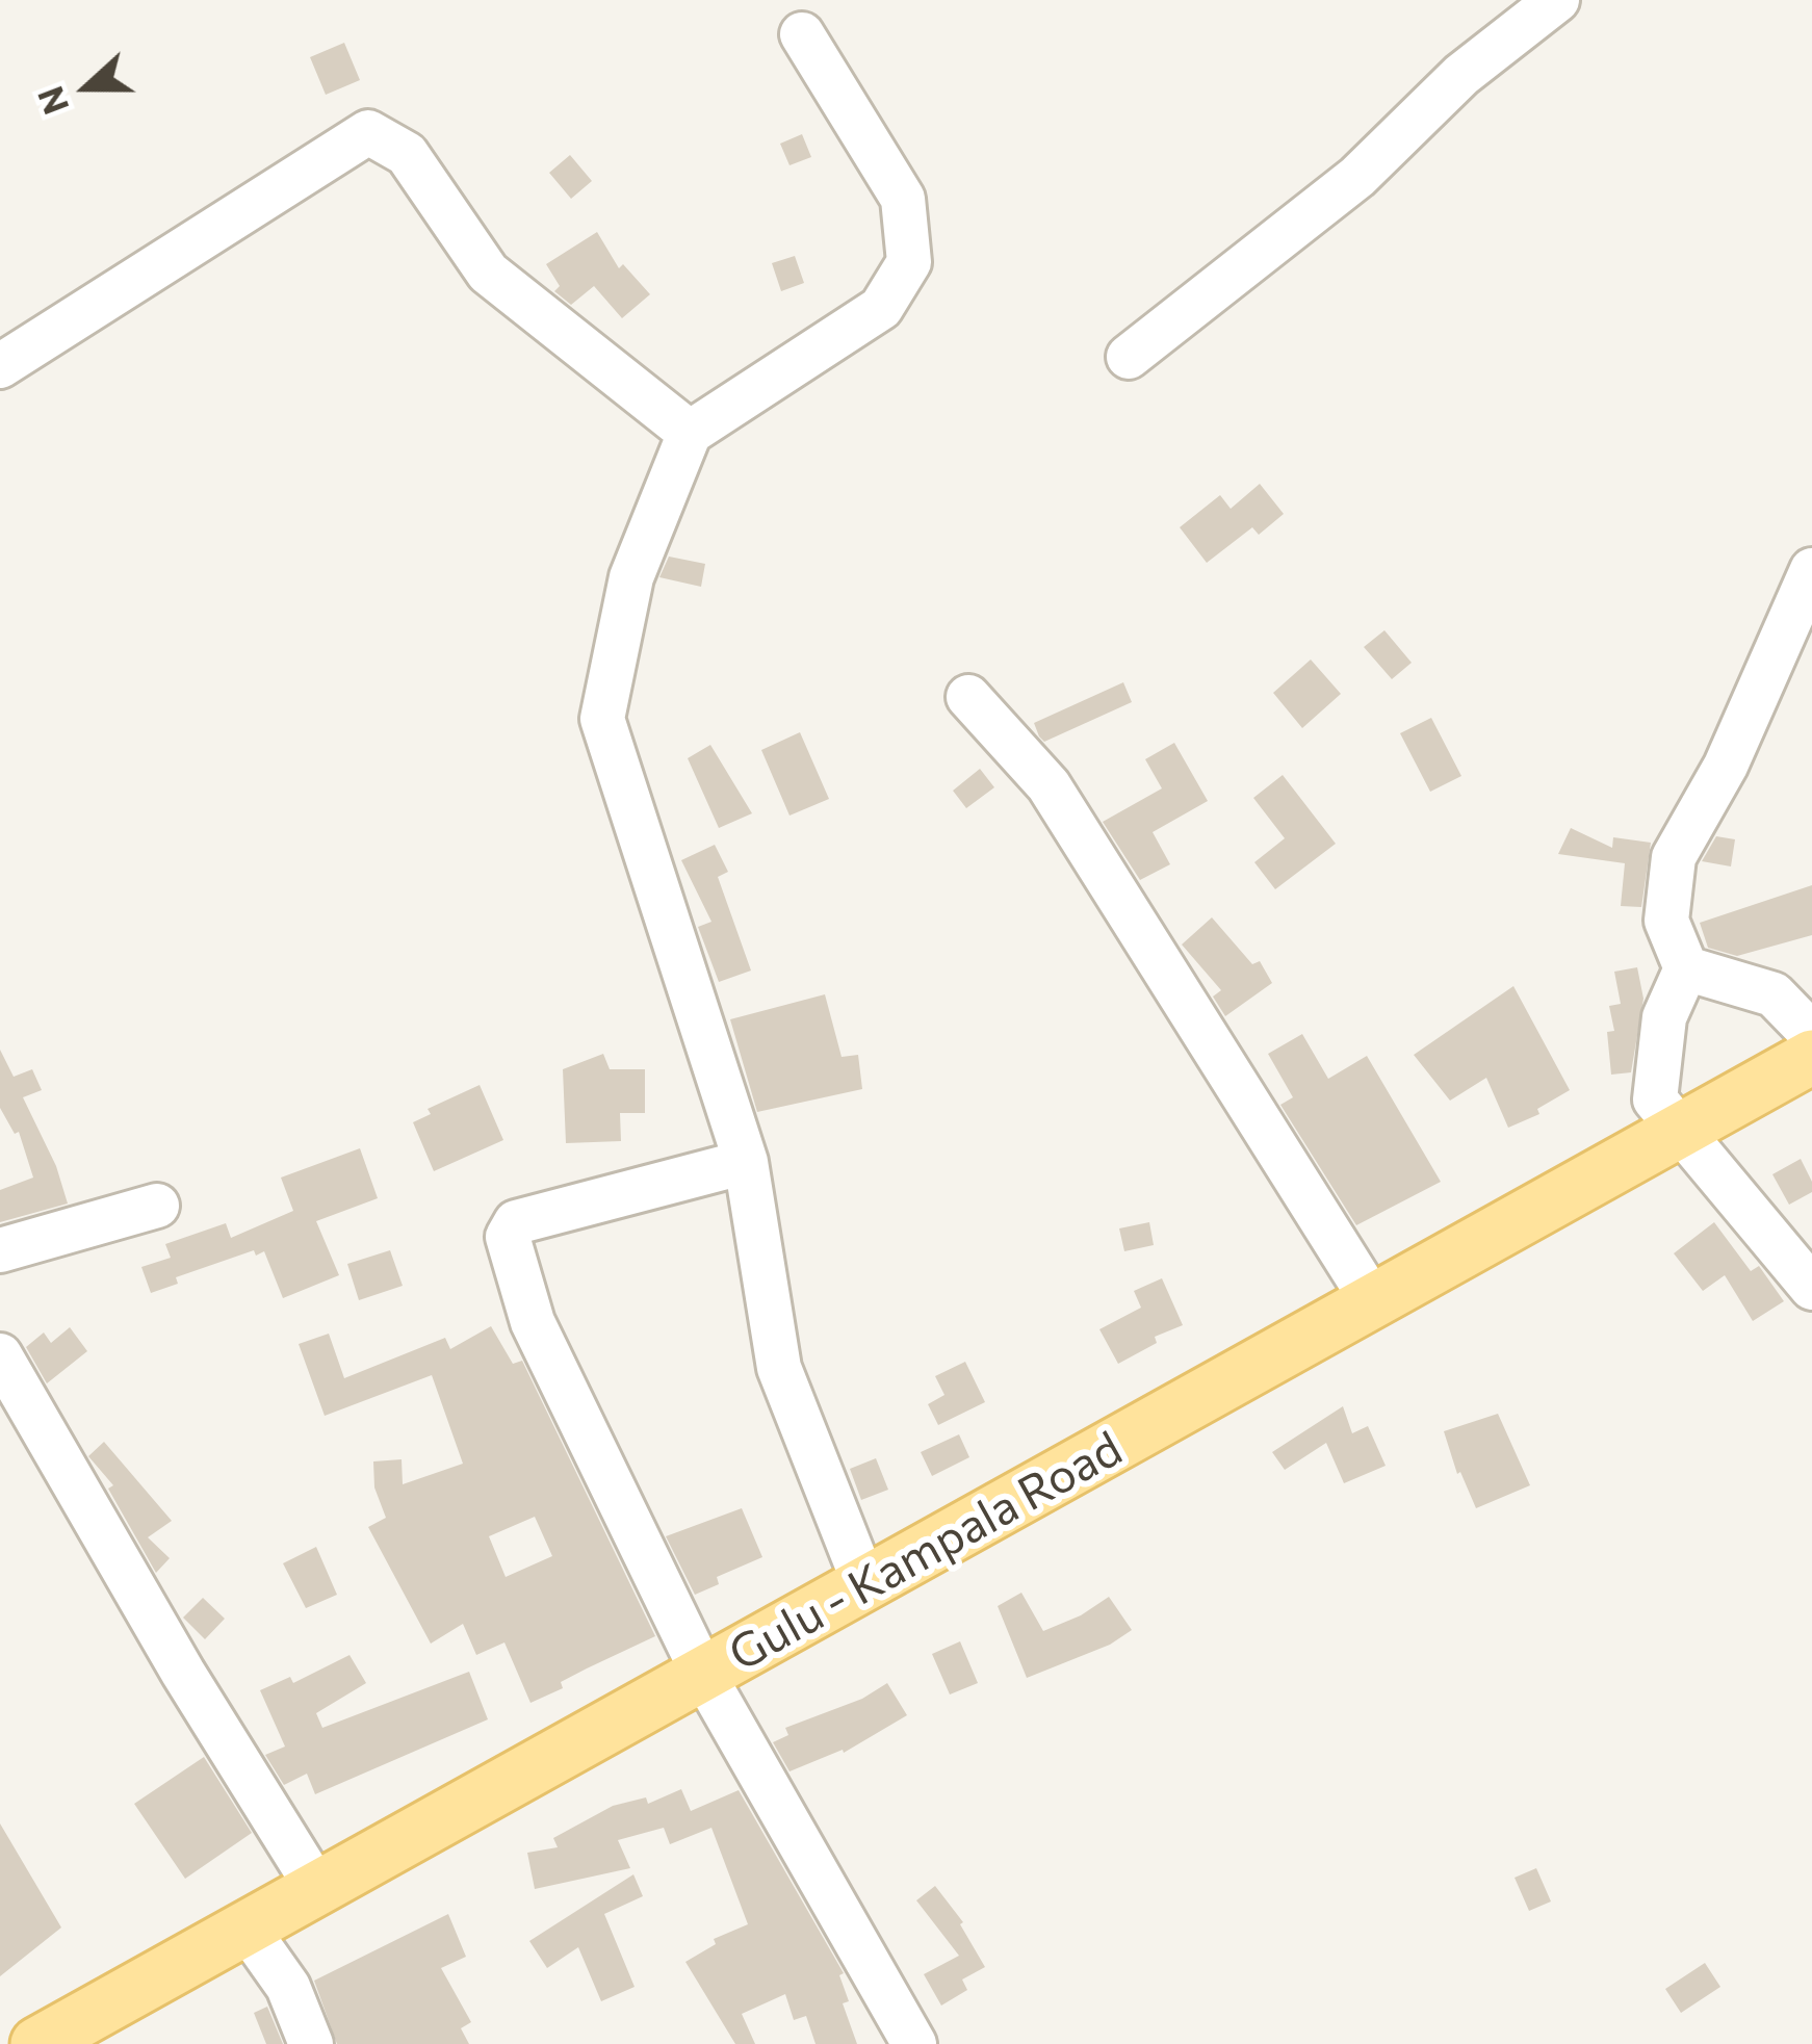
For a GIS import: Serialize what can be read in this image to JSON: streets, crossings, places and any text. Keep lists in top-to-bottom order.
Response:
{
  "streets": {
    "main road": ["Gulu - Kampala Road"]
  },
  "north": "left"
}
